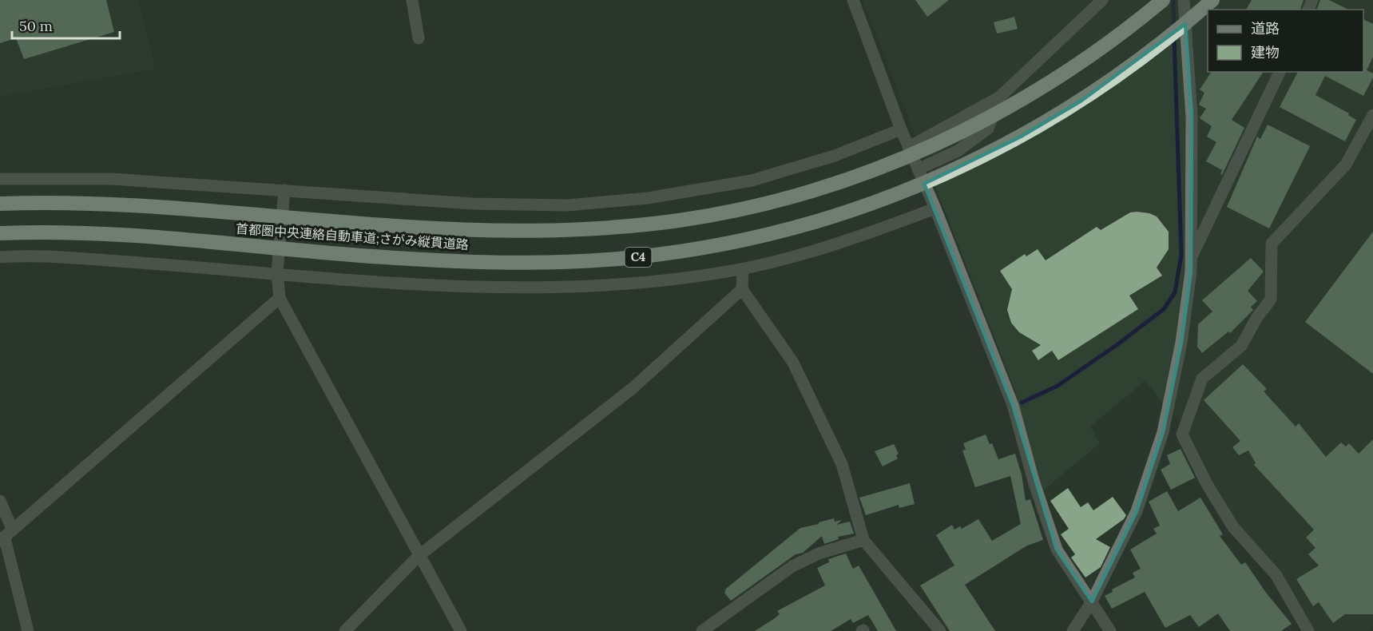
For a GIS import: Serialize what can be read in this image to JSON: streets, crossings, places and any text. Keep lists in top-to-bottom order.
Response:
{
  "streets": {
    "highway": ["首都圏中央連絡自動車道;さがみ縦貫道路", "C4"]
  },
  "legend": ["道路", "建物"],
  "scale_bar": "50 m"
}
